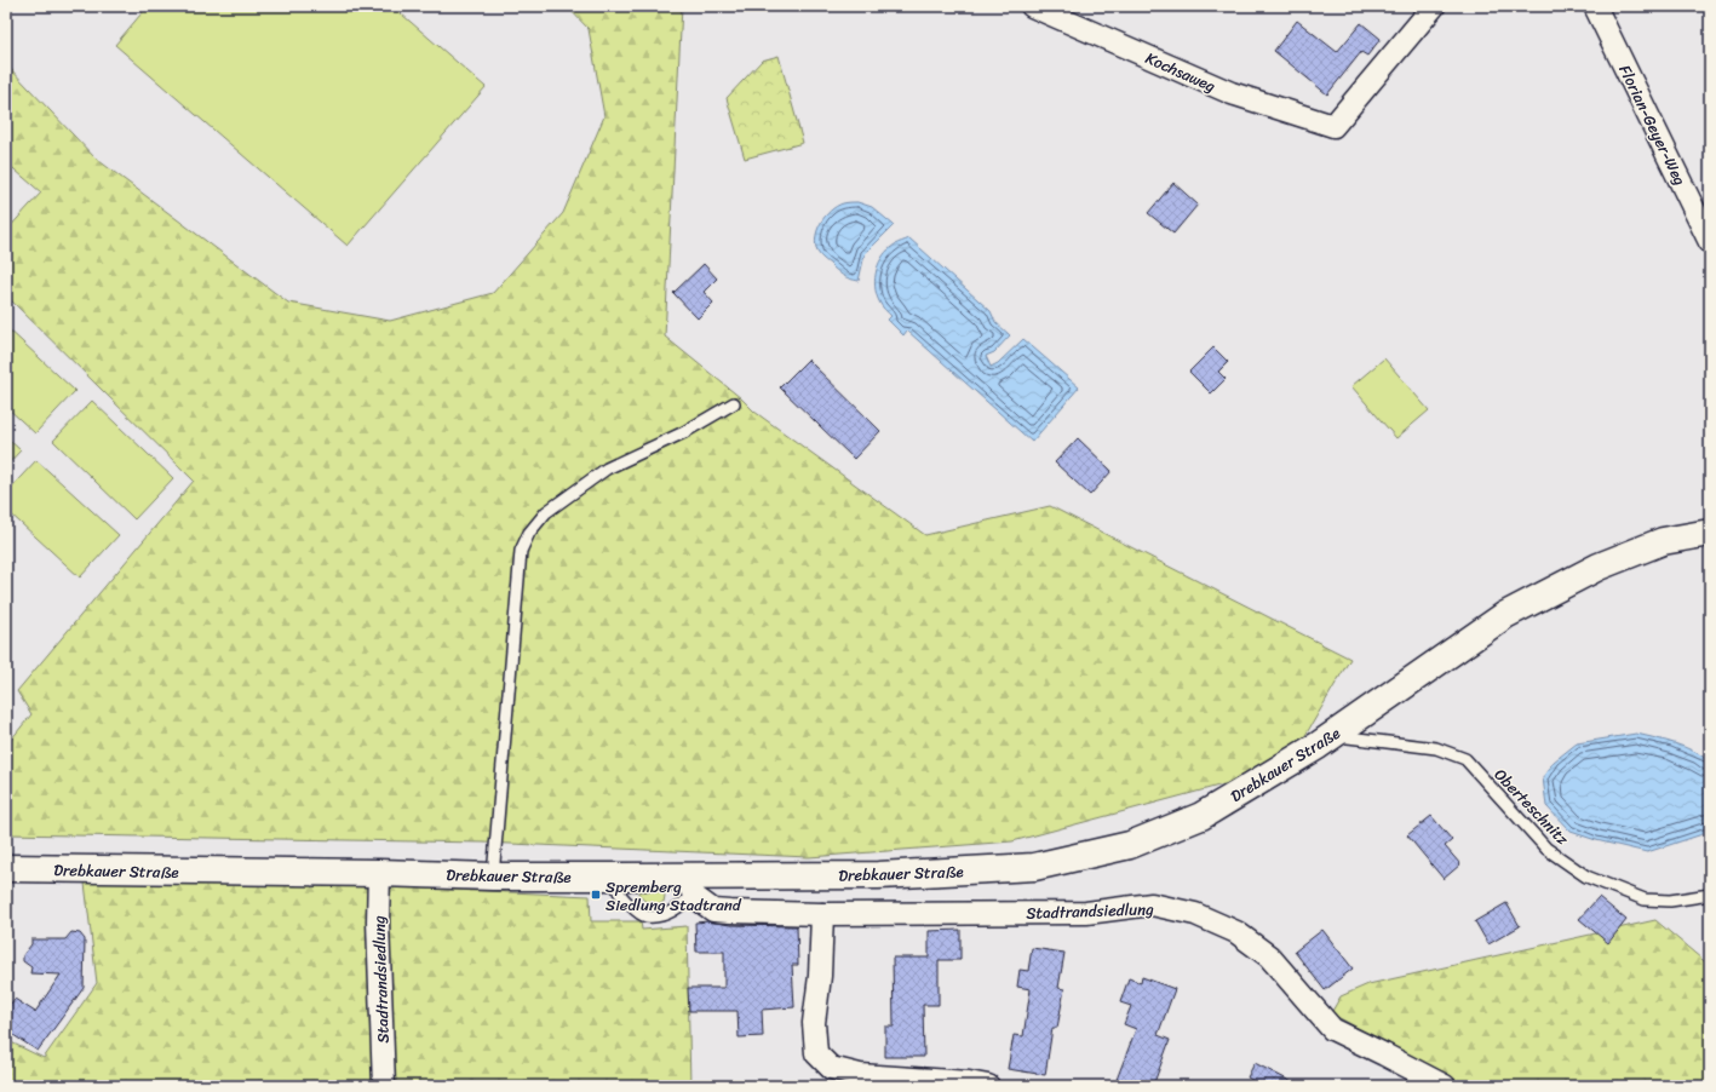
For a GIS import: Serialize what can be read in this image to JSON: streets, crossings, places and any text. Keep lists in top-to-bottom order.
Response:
{
  "streets": {
    "street": [
      "Kochsaweg",
      "Florian-Geyer-Weg",
      "Drebkauer Straße",
      "Stadtrandsiedlung"
    ],
    "lane": ["Oberteschnitz"]
  },
  "crossings": [
    ["Drebkauer Straße", "Oberteschnitz"],
    ["Drebkauer Straße", "Stadtrandsiedlung"]
  ],
  "places": {
    "transit": ["Spremberg Siedlung Stadtrand"]
  }
}
